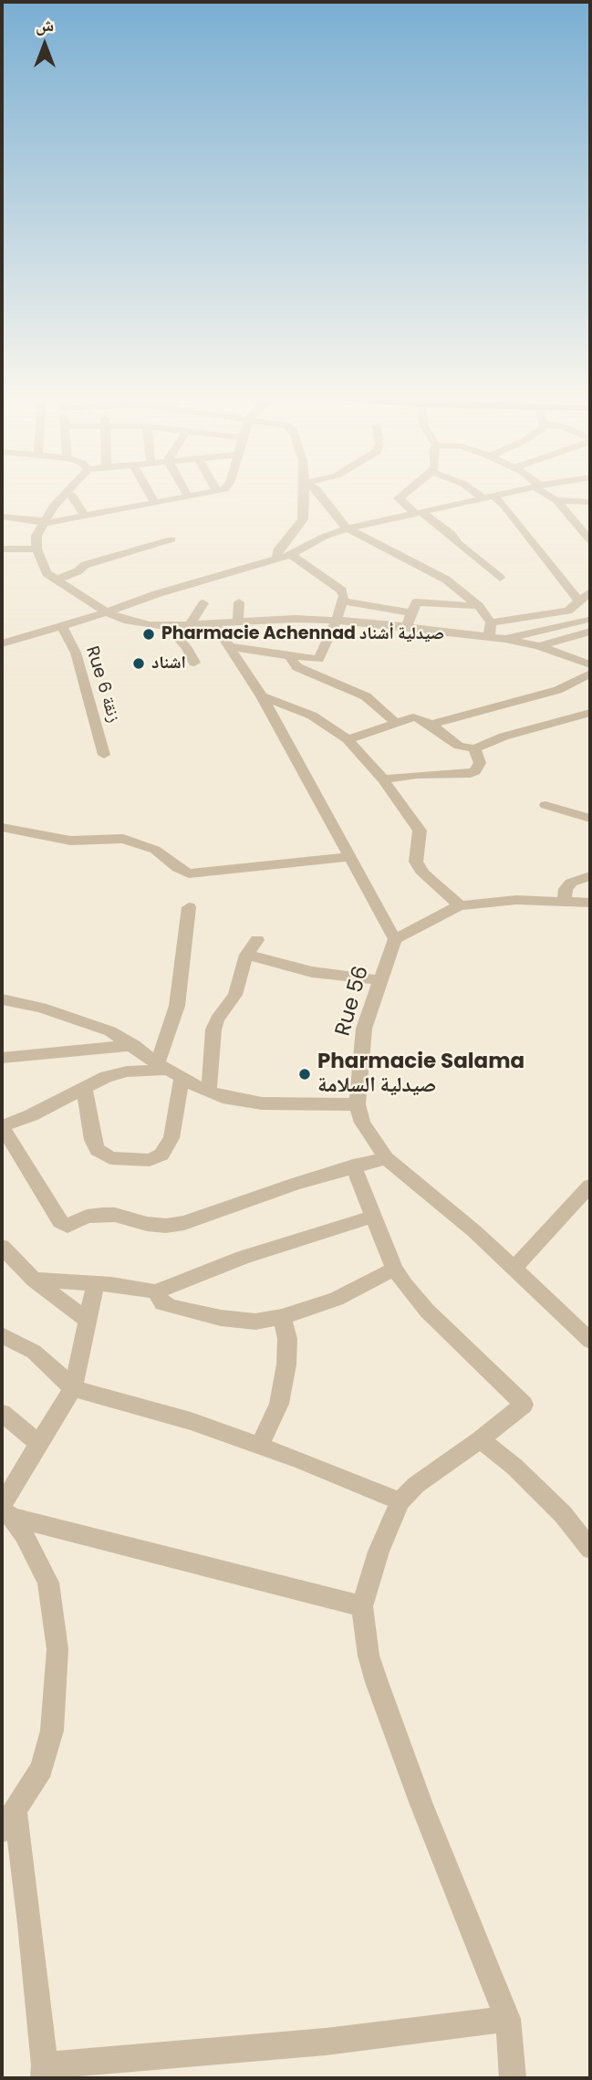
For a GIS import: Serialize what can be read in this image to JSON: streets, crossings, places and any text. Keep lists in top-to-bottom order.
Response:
{
  "streets": {
    "street": ["Rue 6 زنقة", "Rue 56"]
  },
  "places": ["Pharmacie Achennad صيدلية أشناد", "اشناد", "Pharmacie Salama صيدلية السلامة"],
  "north": "top"
}
